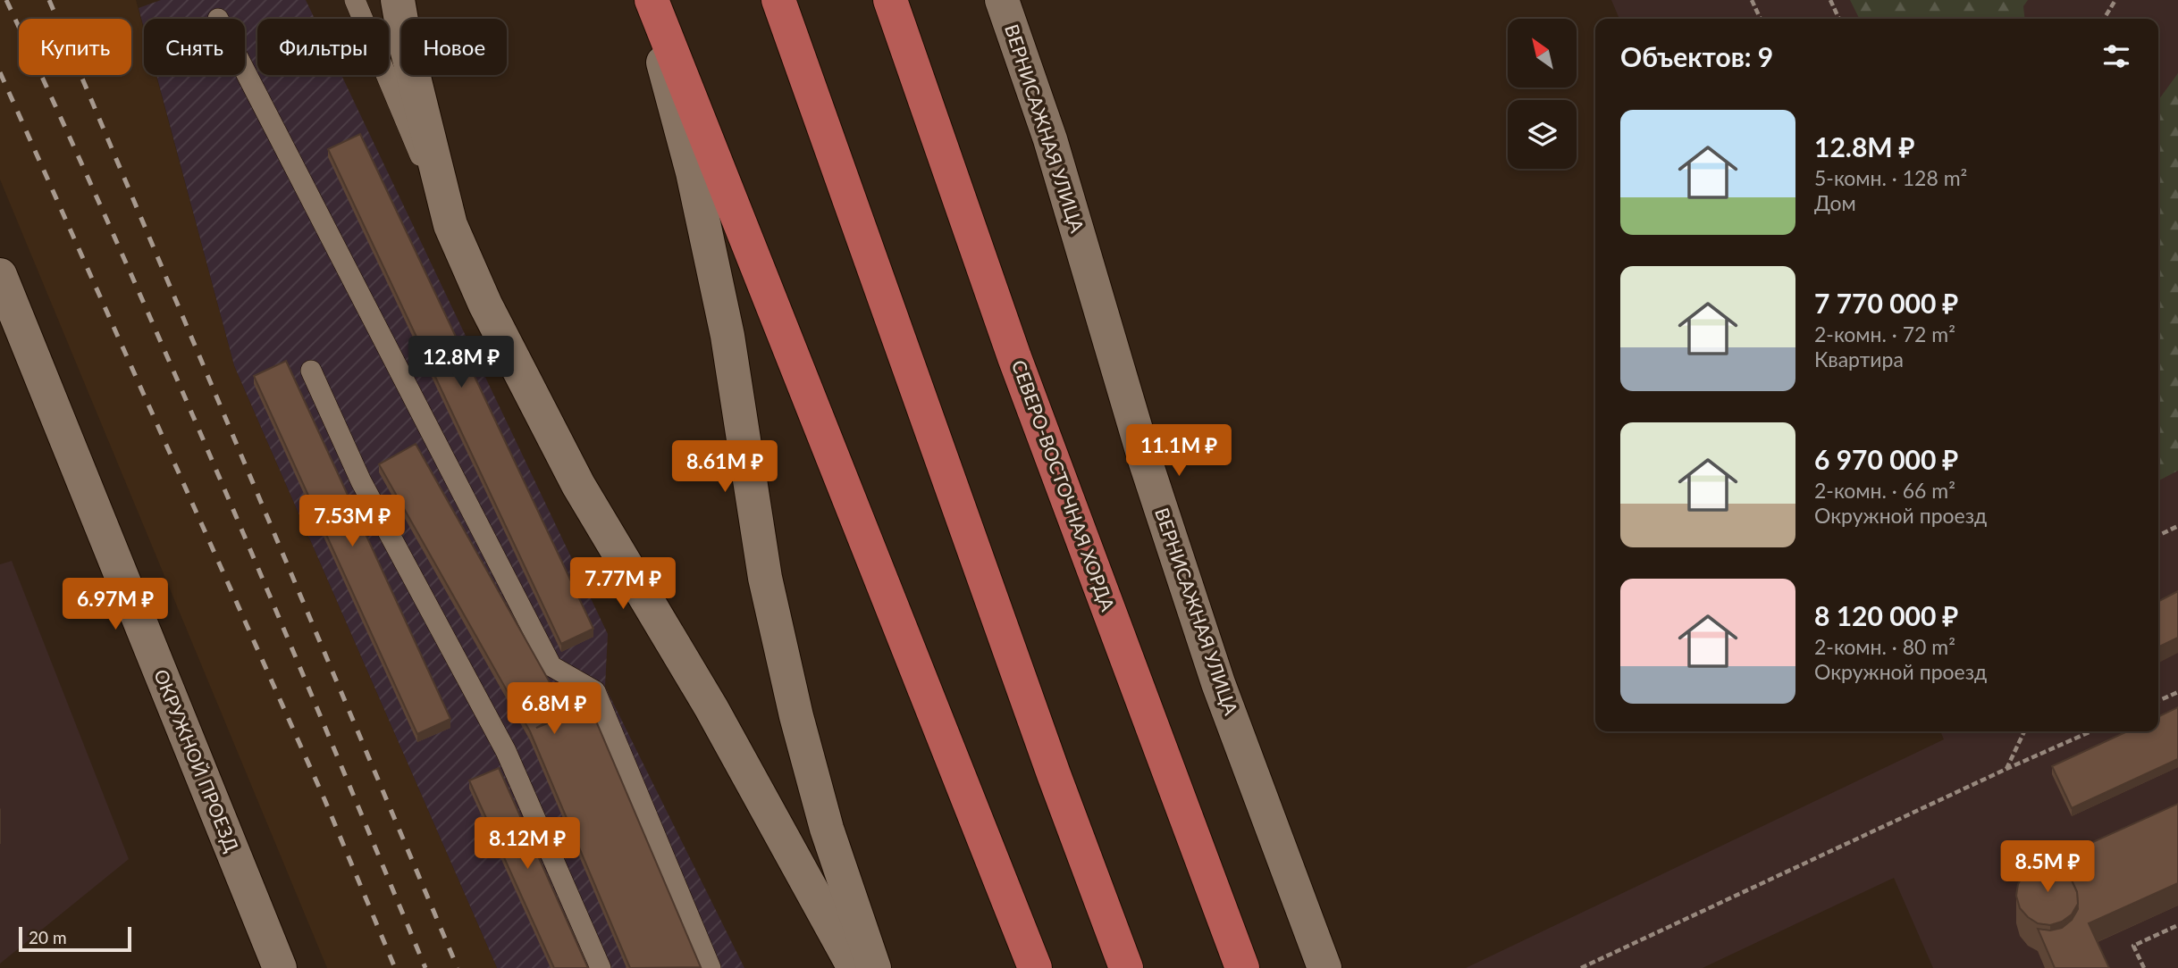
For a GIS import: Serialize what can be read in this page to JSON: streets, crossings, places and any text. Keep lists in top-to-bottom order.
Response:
{
  "streets": {
    "main road": ["СЕВЕРО-ВОСТОЧНАЯ ХОРДА"],
    "street": ["ВЕРНИСАЖНАЯ УЛИЦА", "ОКРУЖНОЙ ПРОЕЗД"]
  },
  "scale_bar": "20 m",
  "north": "top left",
  "page": {
    "chip": [
      "Купить",
      "Снять",
      "Фильтры",
      "Новое"
    ],
    "heading": "Объектов: 9",
    "list": [
      {
        "name": "12.8M ₽",
        "note": "5-комн. · 128 m² · Дом"
      },
      {
        "name": "7 770 000 ₽",
        "note": "2-комн. · 72 m² · Квартира"
      },
      {
        "name": "6 970 000 ₽",
        "note": "2-комн. · 66 m² · Окружной проезд"
      },
      {
        "name": "8 120 000 ₽",
        "note": "2-комн. · 80 m² · Окружной проезд"
      }
    ],
    "price": [
      "12.8M ₽",
      "11.1M ₽",
      "8.61M ₽",
      "7.53M ₽",
      "7.77M ₽",
      "6.97M ₽",
      "6.8M ₽",
      "8.12M ₽",
      "8.5M ₽"
    ],
    "scale": "20 m"
  }
}
